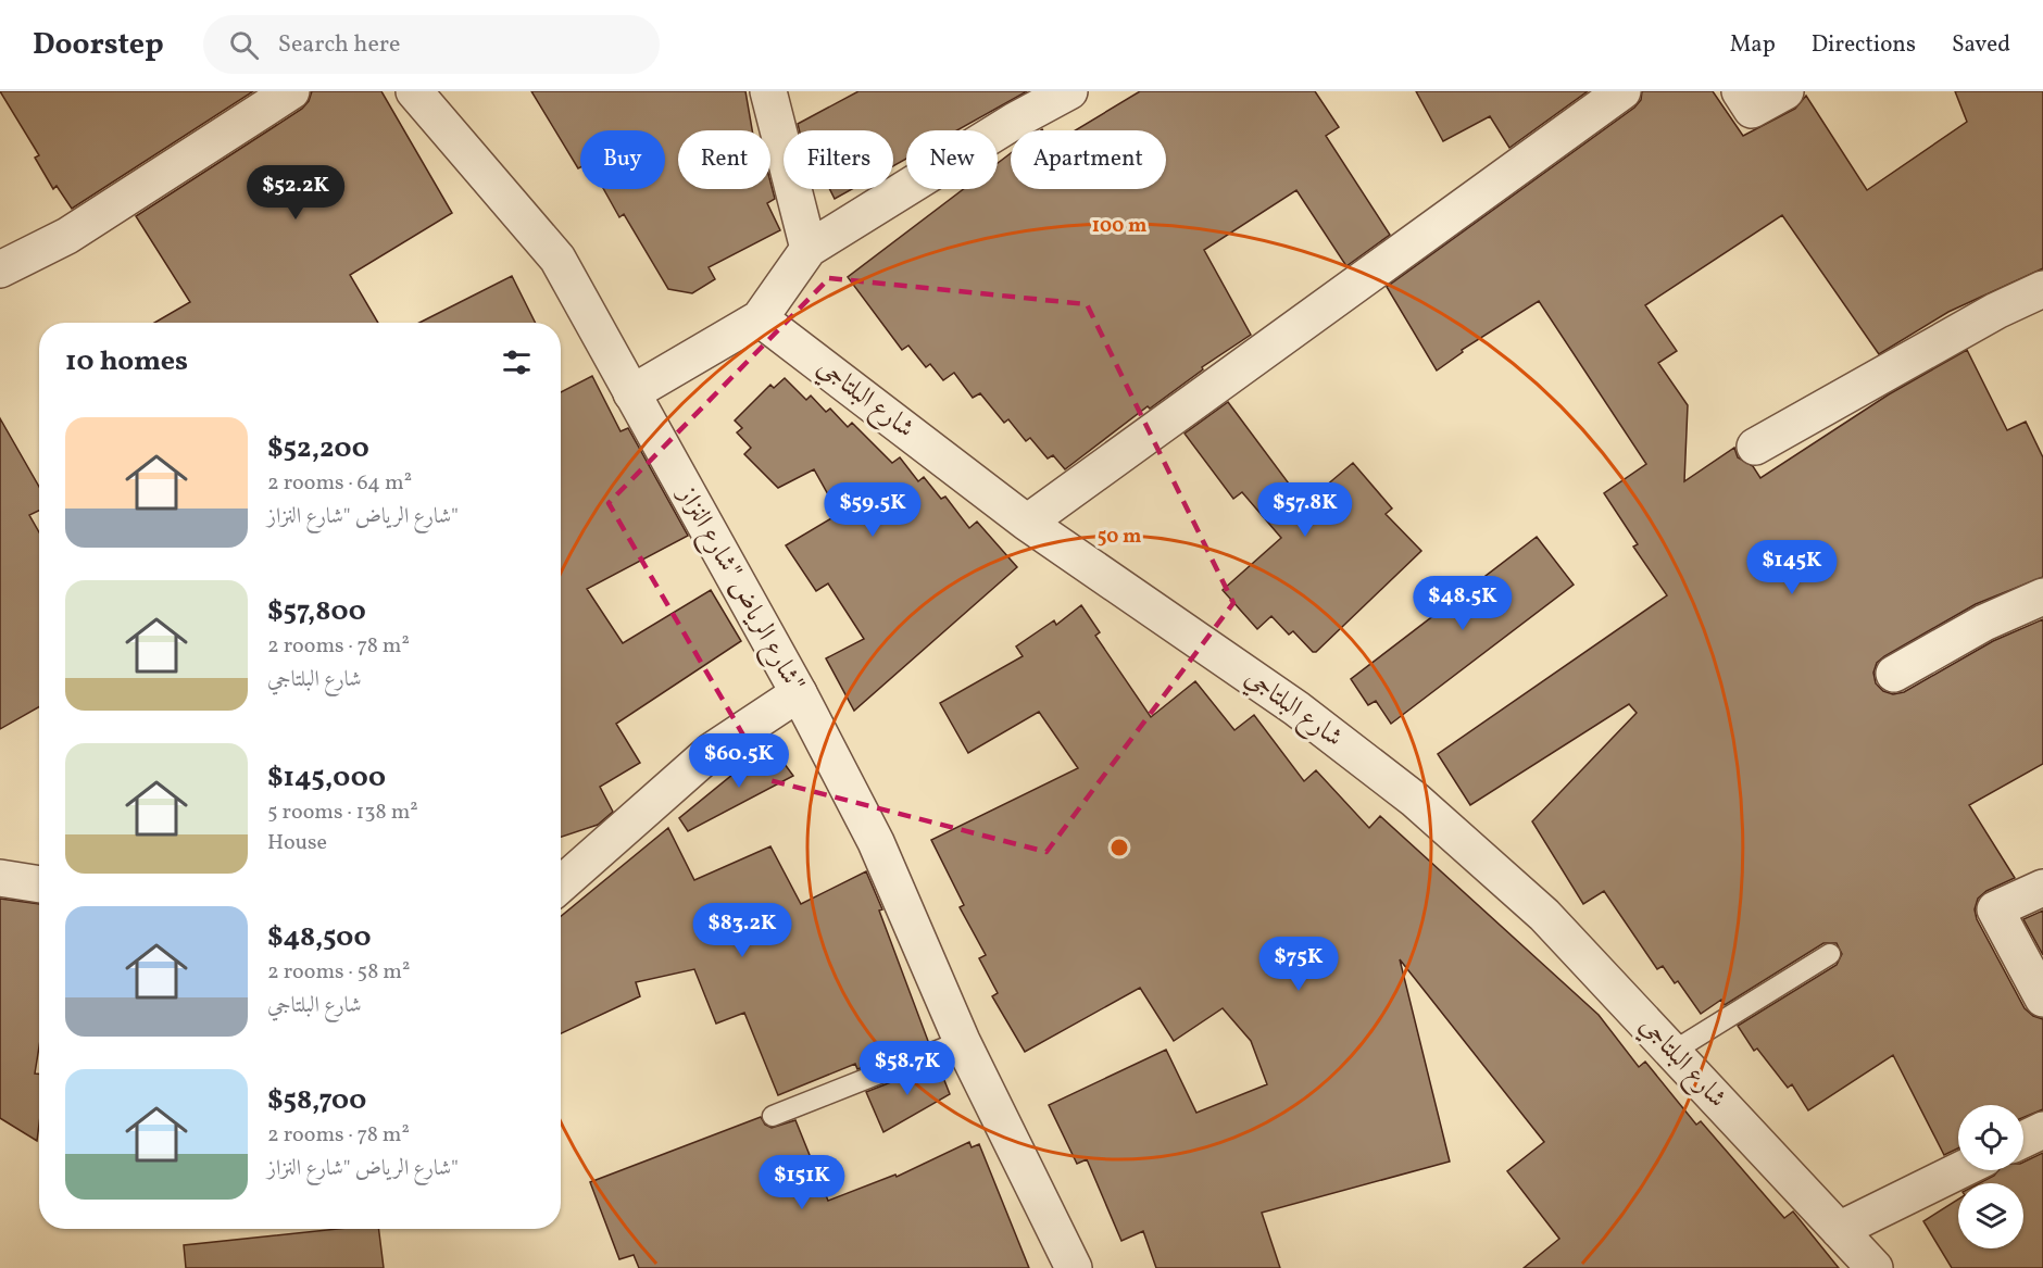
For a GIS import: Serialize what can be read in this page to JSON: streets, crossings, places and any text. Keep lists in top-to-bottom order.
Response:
{
  "streets": {
    "street": ["شارع البلتاجي", "شارع الرياض \"شارع النزاز\""]
  },
  "page": {
    "header": "Doorstep",
    "search": "Search here",
    "nav": ["Map", "Directions", "Saved"],
    "chip": [
      "Buy",
      "Rent",
      "Filters",
      "New",
      "Apartment"
    ],
    "price": [
      "$52.2K",
      "$59.5K",
      "$57.8K",
      "$145K",
      "$48.5K",
      "$60.5K",
      "$83.2K",
      "$75K",
      "$58.7K",
      "$151K"
    ],
    "heading": "10 homes",
    "list": [
      {
        "name": "$52,200",
        "note": "2 rooms · 64 m² · شارع الرياض \"شارع النزاز\""
      },
      {
        "name": "$57,800",
        "note": "2 rooms · 78 m² · شارع البلتاجي"
      },
      {
        "name": "$145,000",
        "note": "5 rooms · 138 m² · House"
      },
      {
        "name": "$48,500",
        "note": "2 rooms · 58 m² · شارع البلتاجي"
      },
      {
        "name": "$58,700",
        "note": "2 rooms · 78 m² · شارع الرياض \"شارع النزاز\""
      }
    ]
  },
  "rings": ["100 m", "50 m"]
}
